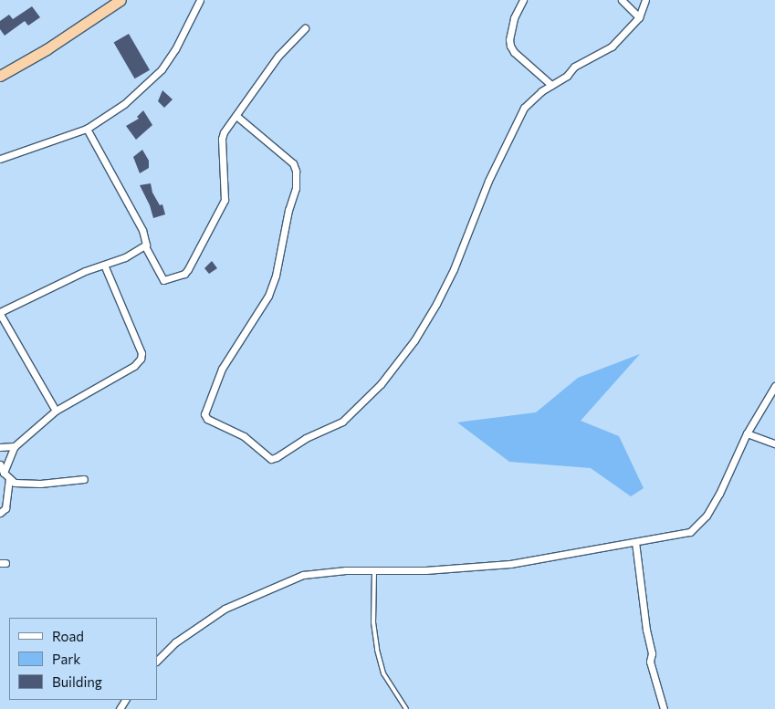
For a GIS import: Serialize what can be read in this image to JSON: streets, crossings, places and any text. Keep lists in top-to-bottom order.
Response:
{
  "legend": ["Road", "Park", "Building"]
}
